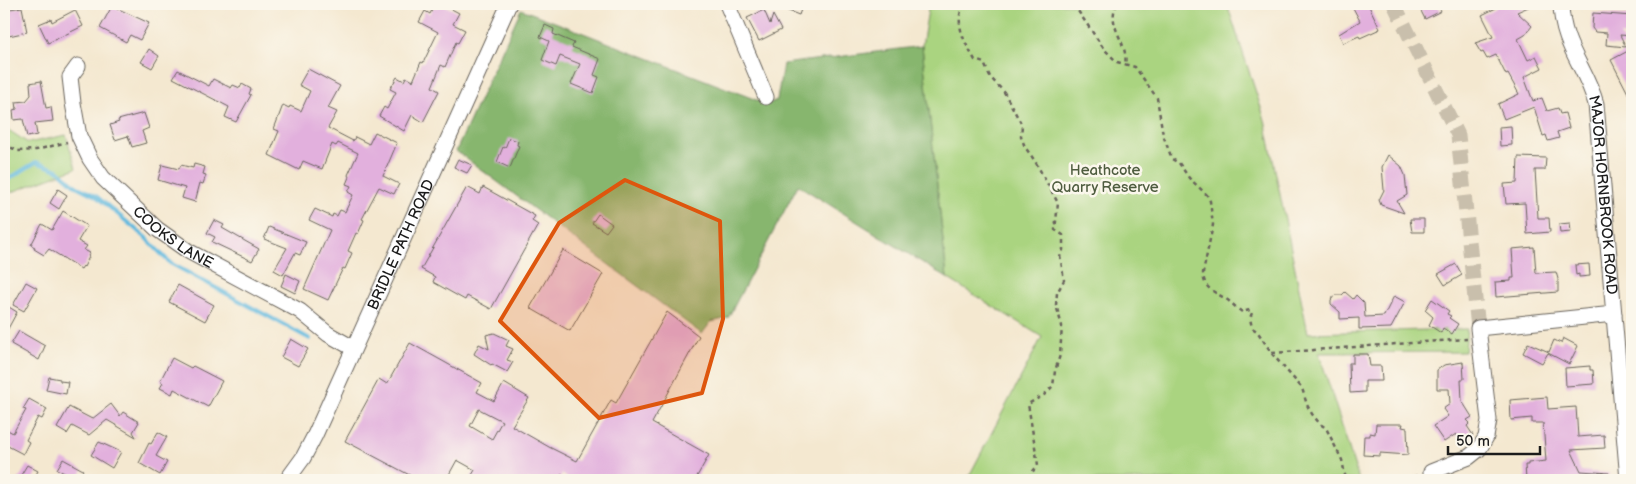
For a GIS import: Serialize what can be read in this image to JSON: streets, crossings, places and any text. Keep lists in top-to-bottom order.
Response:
{
  "streets": {
    "street": ["MAJOR HORNBROOK ROAD", "COOKS LANE", "BRIDLE PATH ROAD"]
  },
  "crossings": [
    ["COOKS LANE", "BRIDLE PATH ROAD"]
  ],
  "parks": ["Heathcote Quarry Reserve"],
  "scale_bar": "50 m"
}
